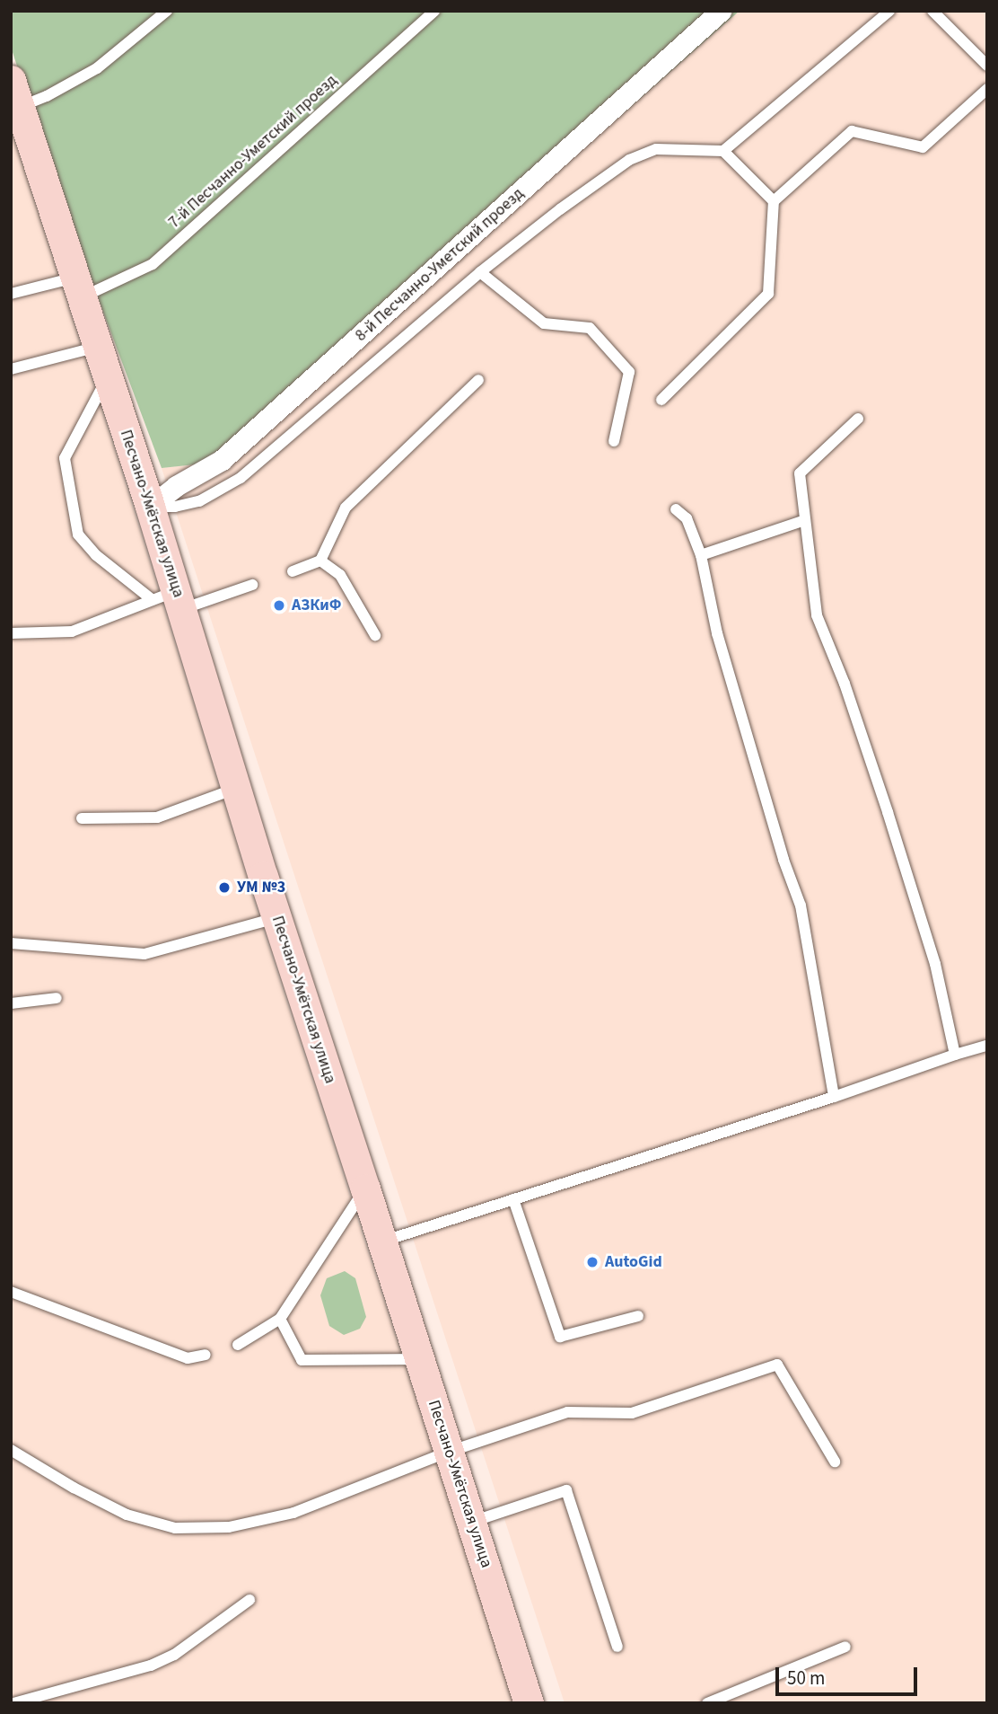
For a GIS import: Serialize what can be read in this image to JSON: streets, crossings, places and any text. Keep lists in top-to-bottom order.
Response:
{
  "streets": {
    "main road": ["Песчано-Умётская улица"],
    "street": ["8-й Песчанно-Уметский проезд"],
    "lane": ["7-й Песчанно-Уметский проезд"]
  },
  "crossings": [
    ["7-й Песчанно-Уметский проезд", "Песчано-Умётская улица"],
    ["8-й Песчанно-Уметский проезд", "Песчано-Умётская улица"]
  ],
  "places": ["АЗКиФ", "УМ №3", "AutoGid"],
  "scale_bar": "50 m"
}
